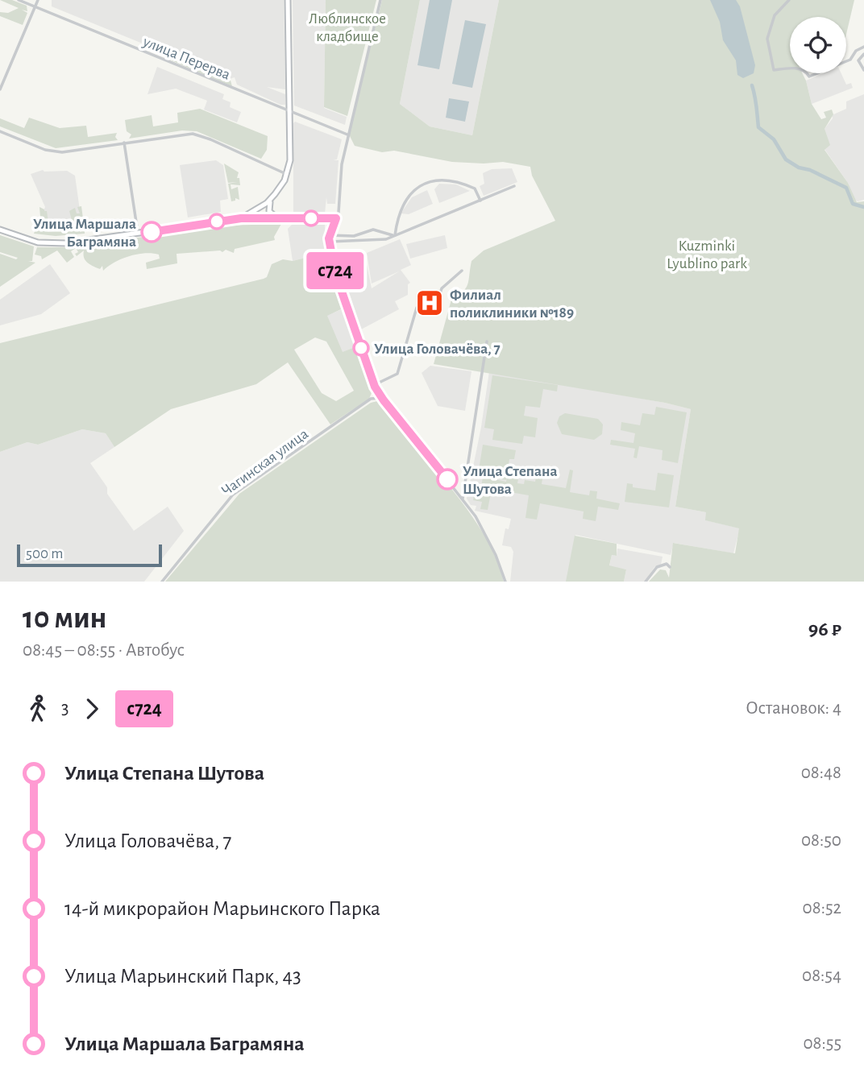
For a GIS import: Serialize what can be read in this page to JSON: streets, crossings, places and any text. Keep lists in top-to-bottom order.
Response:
{
  "streets": {
    "street": ["улица Перерва", "Чагинская улица"]
  },
  "parks": ["Люблинское кладбище", "Kuzminki Lyublino park"],
  "places": {
    "other": ["Улица Маршала Баграмяна", "Улица Головачёва, 7", "Улица Степана Шутова"],
    "hospital": ["Филиал поликлиники №189"]
  },
  "lines": ["bus line с724"],
  "scale_bar": "500 m",
  "page": {
    "on_map": "с724",
    "scale": "500 m",
    "heading": ["10 мин", "08:45 – 08:55 · Автобус", "96 ₽"],
    "legs": ["3", "с724", "Остановок: 4"],
    "list": [
      {
        "name": "Улица Степана Шутова",
        "value": "08:48"
      },
      {
        "name": "Улица Головачёва, 7",
        "value": "08:50"
      },
      {
        "name": "14-й микрорайон Марьинского Парка",
        "value": "08:52"
      },
      {
        "name": "Улица Марьинский Парк, 43",
        "value": "08:54"
      },
      {
        "name": "Улица Маршала Баграмяна",
        "value": "08:55"
      }
    ]
  }
}
